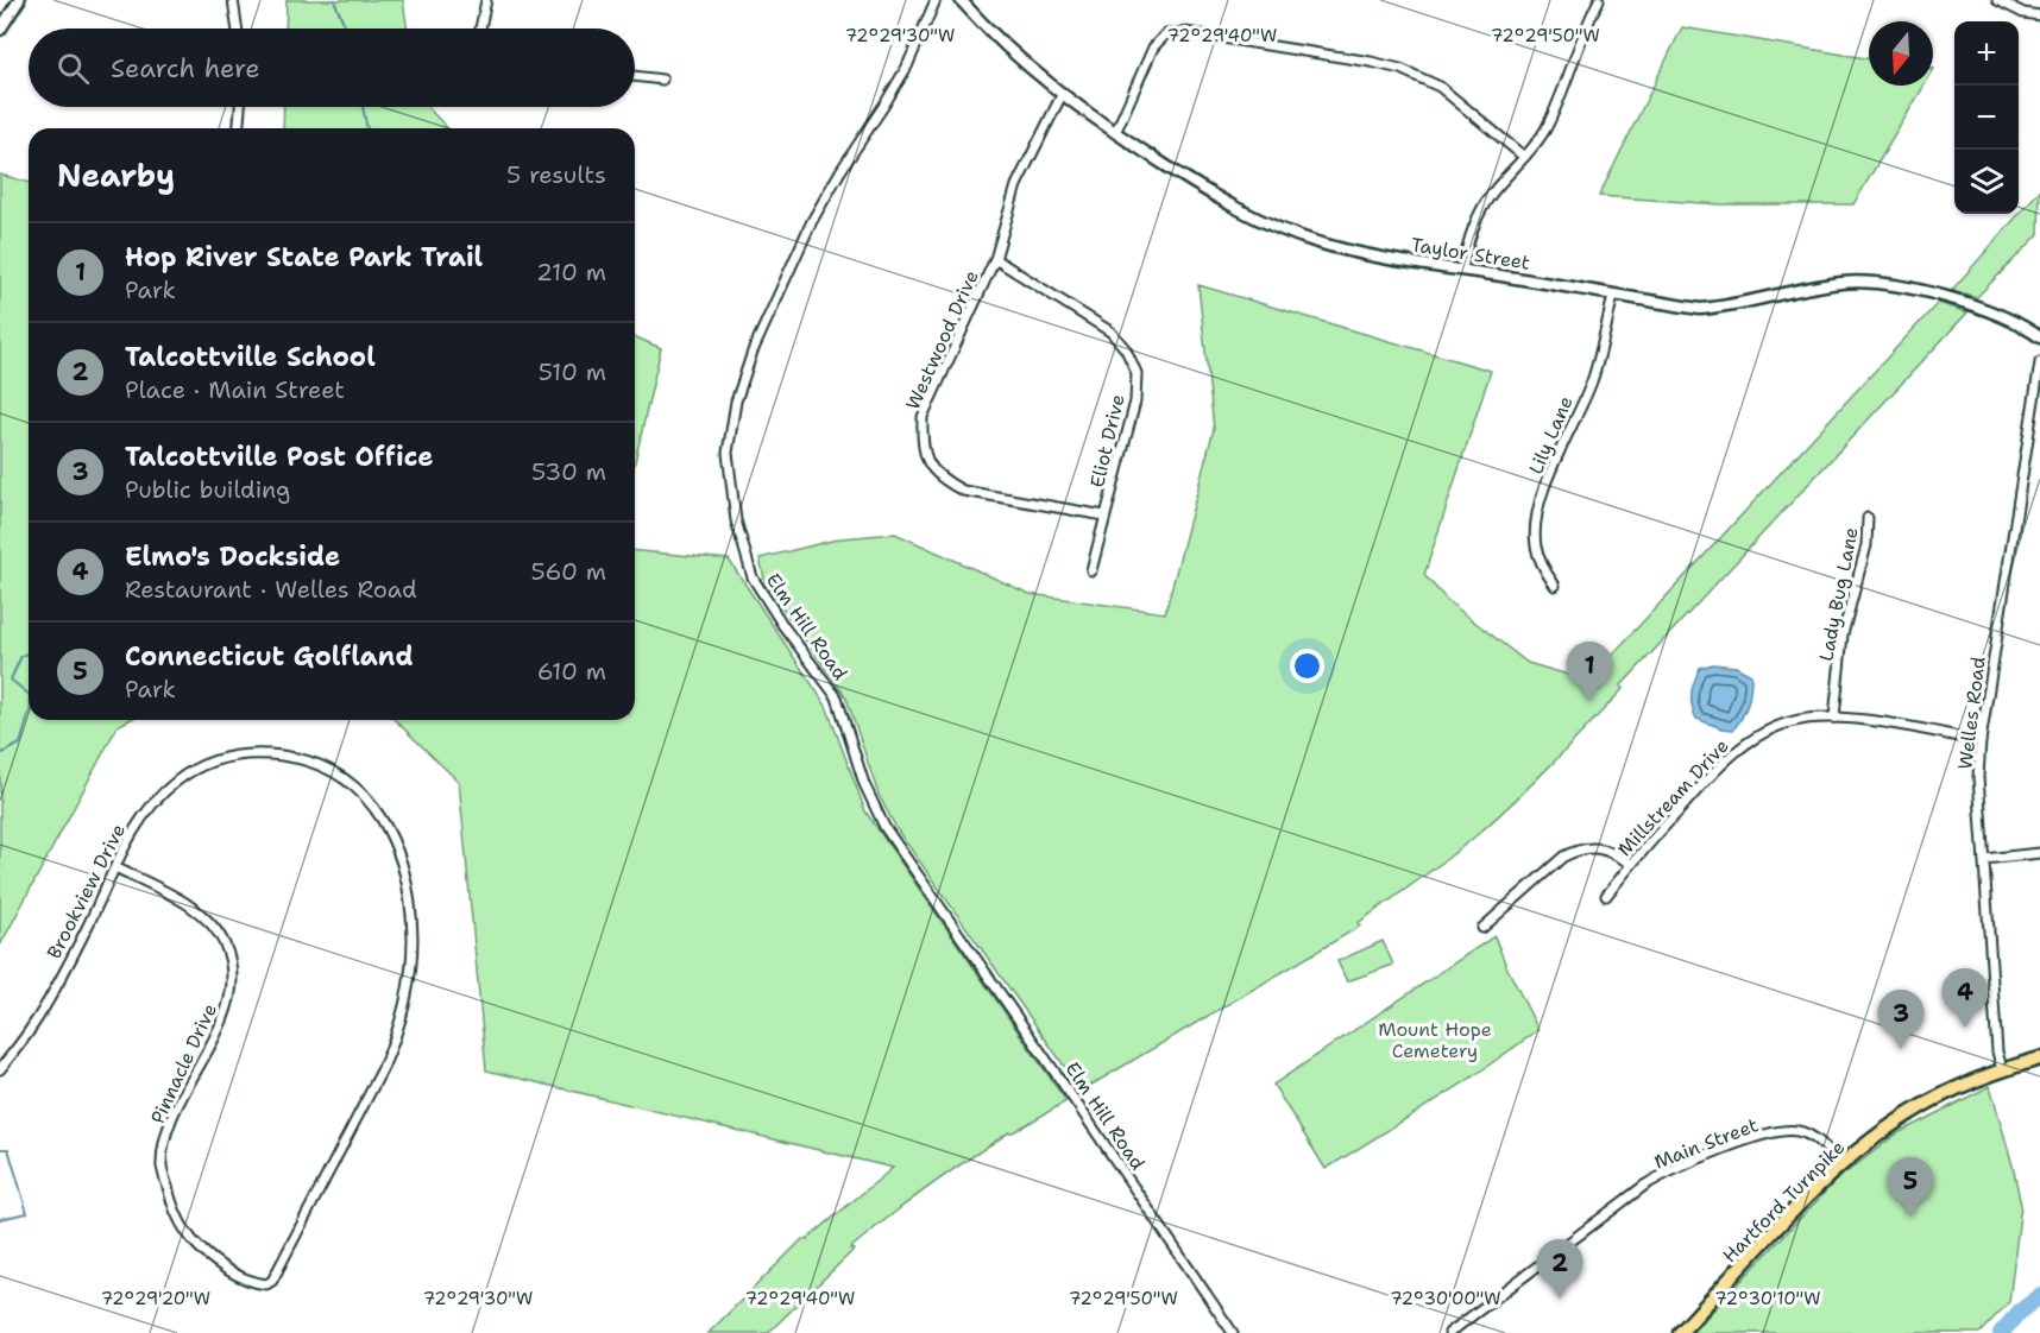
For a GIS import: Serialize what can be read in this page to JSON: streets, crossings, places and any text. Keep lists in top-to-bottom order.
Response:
{
  "streets": {
    "main road": ["Hartford Turnpike"],
    "street": [
      "Taylor Street",
      "Westwood Drive",
      "Lily Lane",
      "Eliot Drive",
      "Lady Bug Lane",
      "Elm Hill Road",
      "Welles Road",
      "Millstream Drive",
      "Brookview Drive",
      "Pinnacle Drive",
      "Main Street"
    ]
  },
  "crossings": [
    ["Taylor Street", "Westwood Drive"],
    ["Taylor Street", "Lily Lane"],
    ["Westwood Drive", "Eliot Drive"],
    ["Lady Bug Lane", "Millstream Drive"],
    ["Welles Road", "Millstream Drive"],
    ["Welles Road", "Hartford Turnpike"],
    ["Brookview Drive", "Pinnacle Drive"],
    ["Main Street", "Hartford Turnpike"]
  ],
  "parks": ["Mount Hope Cemetery"],
  "north": "bottom",
  "page": {
    "map_buttons": ["+", "−"],
    "search": "Search here",
    "heading": ["Nearby", "5 results"],
    "list": [
      {
        "mark": "1",
        "name": "Hop River State Park Trail",
        "note": "Park",
        "value": "210 m"
      },
      {
        "mark": "2",
        "name": "Talcottville School",
        "note": "Place · Main Street",
        "value": "510 m"
      },
      {
        "mark": "3",
        "name": "Talcottville Post Office",
        "note": "Public building",
        "value": "530 m"
      },
      {
        "mark": "4",
        "name": "Elmo's Dockside",
        "note": "Restaurant · Welles Road",
        "value": "560 m"
      },
      {
        "mark": "5",
        "name": "Connecticut Golfland",
        "note": "Park",
        "value": "610 m"
      }
    ],
    "pins": [
      "1",
      "4",
      "3",
      "5",
      "2"
    ]
  },
  "coordinates": [
    "72°29'30\"W",
    "72°29'40\"W",
    "72°29'50\"W",
    "72°29'20\"W",
    "72°30'00\"W",
    "72°30'10\"W"
  ]
}
